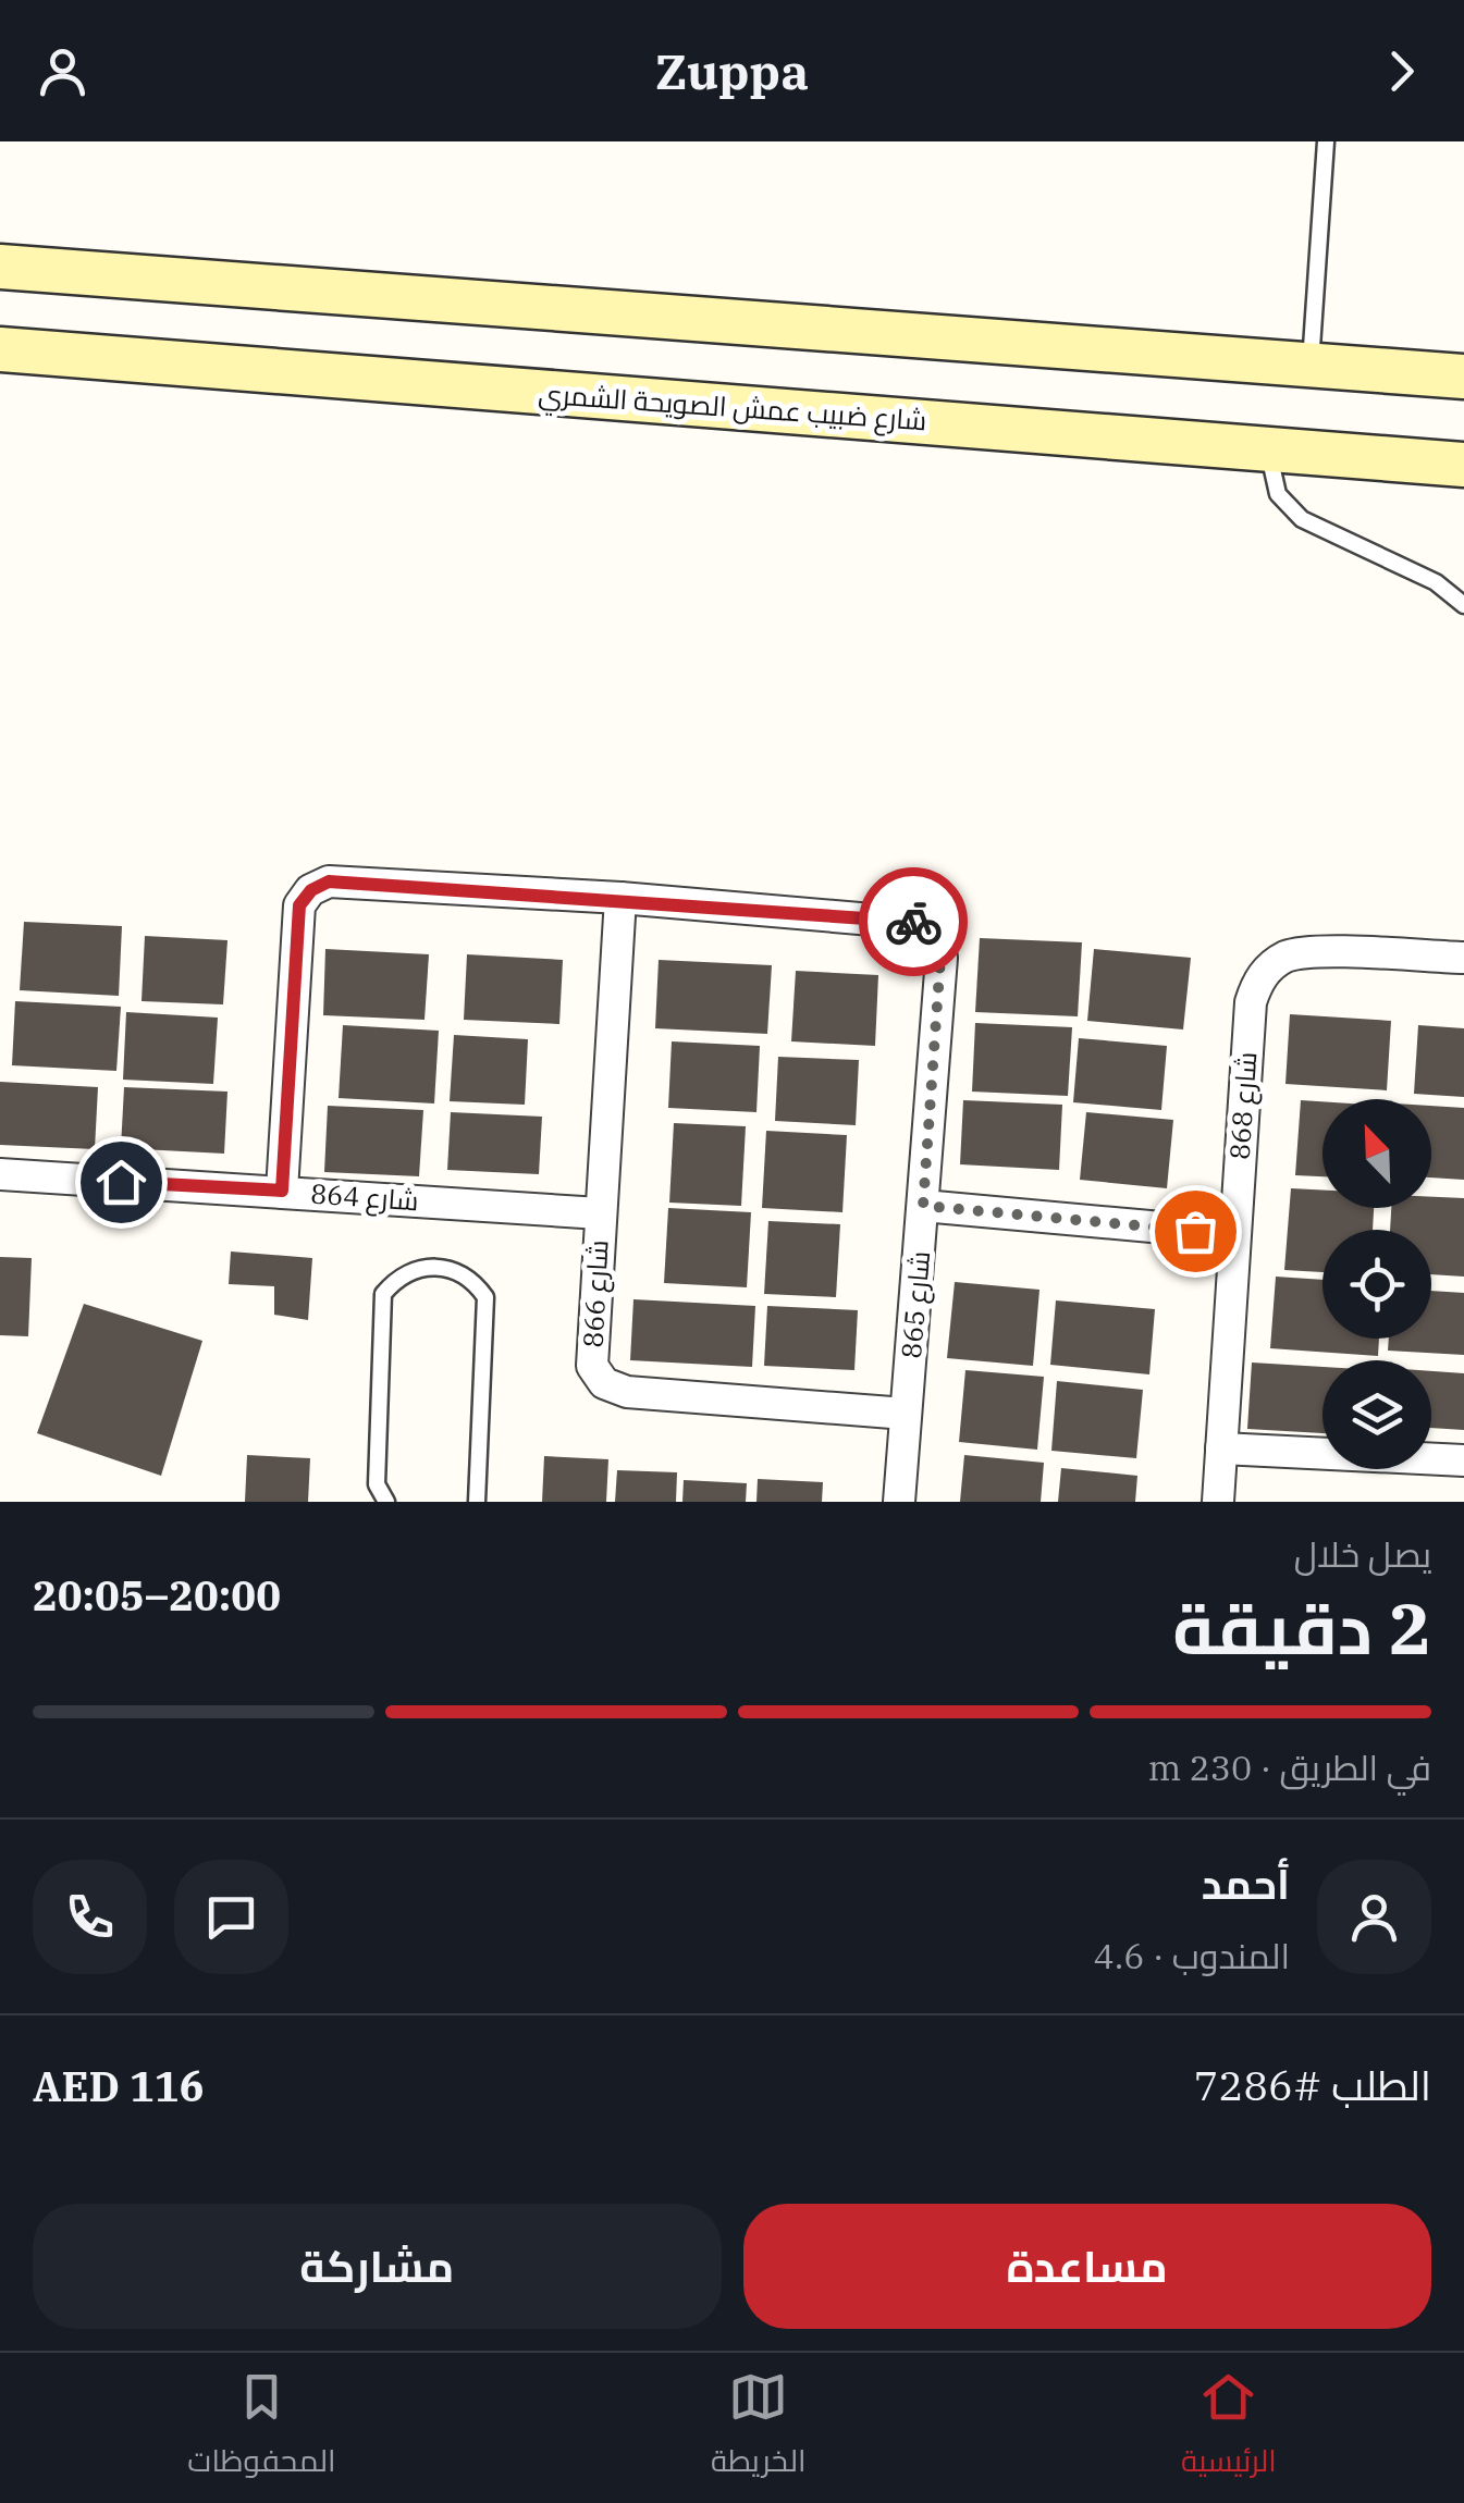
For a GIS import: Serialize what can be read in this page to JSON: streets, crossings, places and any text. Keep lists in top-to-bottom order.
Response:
{
  "streets": {
    "street": [
      "شارع ضبيب عمش الصويحة الشمري",
      "شارع 868",
      "شارع 864",
      "شارع 866",
      "شارع 865"
    ]
  },
  "crossings": [
    ["شارع 864", "شارع 866"],
    ["شارع 864", "شارع 865"],
    ["شارع 866", "شارع 865"]
  ],
  "north": "top left",
  "page": {
    "header": "Zuppa",
    "heading": ["2 دقيقة", "يصل خلال", "20:00–20:05"],
    "panel": [
      "أحمد",
      "المندوب · 4.6",
      "الطلب #7286",
      "AED 116"
    ],
    "bar": "في الطريق · 230 m",
    "buttons": ["مساعدة", "مشاركة"],
    "tabs": ["الرئيسية", "الخريطة", "المحفوظات"]
  }
}
